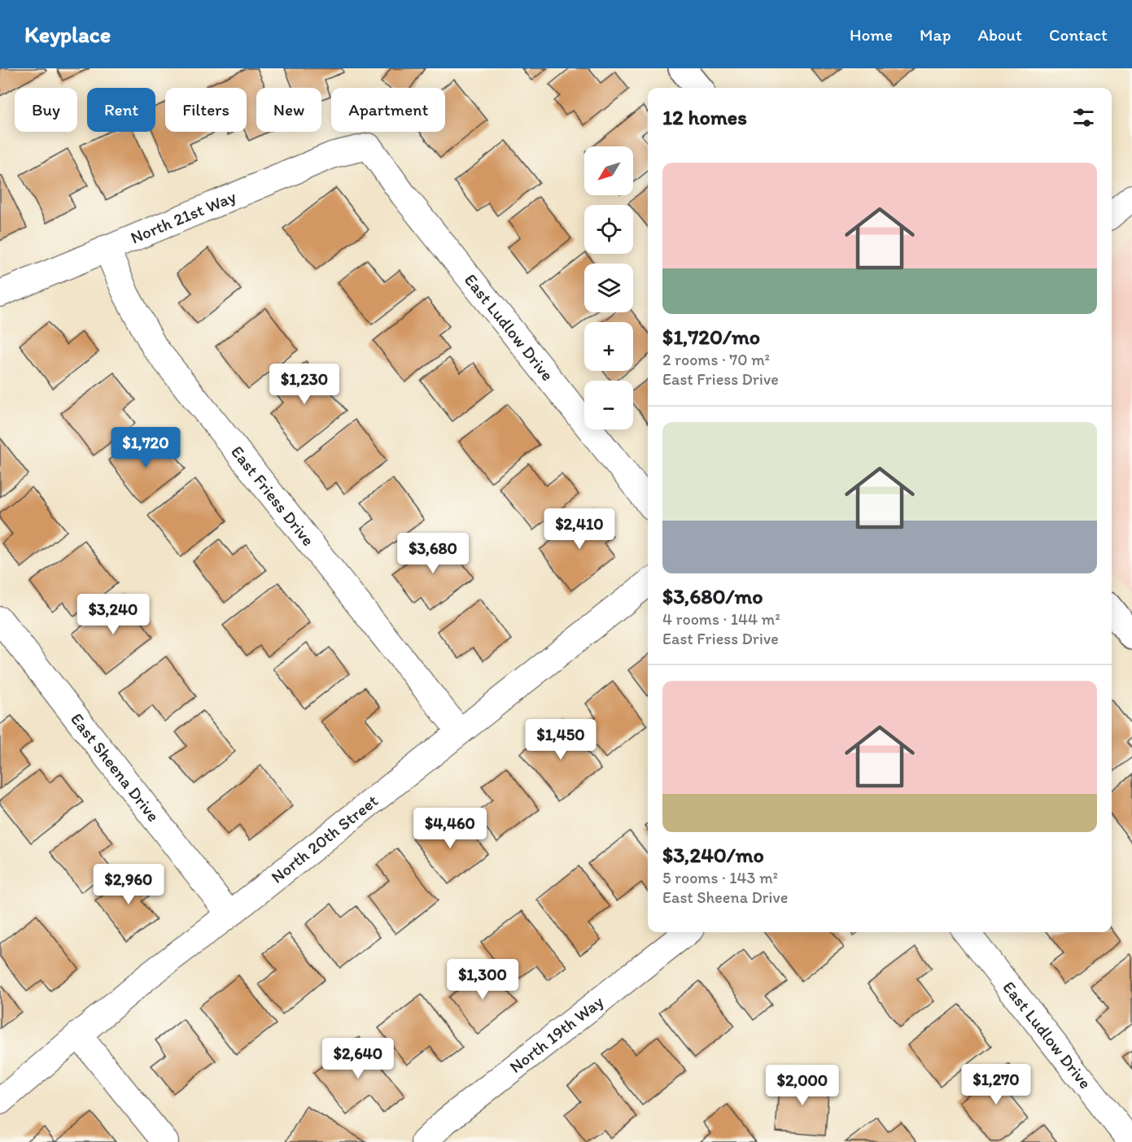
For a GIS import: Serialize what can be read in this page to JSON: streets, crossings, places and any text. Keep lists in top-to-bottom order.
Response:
{
  "streets": {
    "street": [
      "North 21st Way",
      "East Ludlow Drive",
      "East Friess Drive",
      "East Sheena Drive",
      "North 20th Street",
      "North 19th Way"
    ]
  },
  "crossings": [
    ["North 21st Way", "East Ludlow Drive"],
    ["North 21st Way", "East Friess Drive"],
    ["East Friess Drive", "North 20th Street"],
    ["East Sheena Drive", "North 20th Street"]
  ],
  "north": "bottom left",
  "page": {
    "header": "Keyplace",
    "nav": [
      "Home",
      "Map",
      "About",
      "Contact"
    ],
    "chip": [
      "Buy",
      "Rent",
      "Filters",
      "New",
      "Apartment"
    ],
    "heading": "12 homes",
    "map_buttons": ["+", "−"],
    "list": [
      {
        "name": "$1,720/mo",
        "note": "2 rooms · 70 m² · East Friess Drive"
      },
      {
        "name": "$3,680/mo",
        "note": "4 rooms · 144 m² · East Friess Drive"
      },
      {
        "name": "$3,240/mo",
        "note": "5 rooms · 143 m² · East Sheena Drive"
      }
    ],
    "price": [
      "$1,230",
      "$1,720",
      "$2,410",
      "$3,680",
      "$3,240",
      "$1,450",
      "$4,460",
      "$2,960",
      "$1,300",
      "$2,640",
      "$1,270",
      "$2,000"
    ]
  }
}
